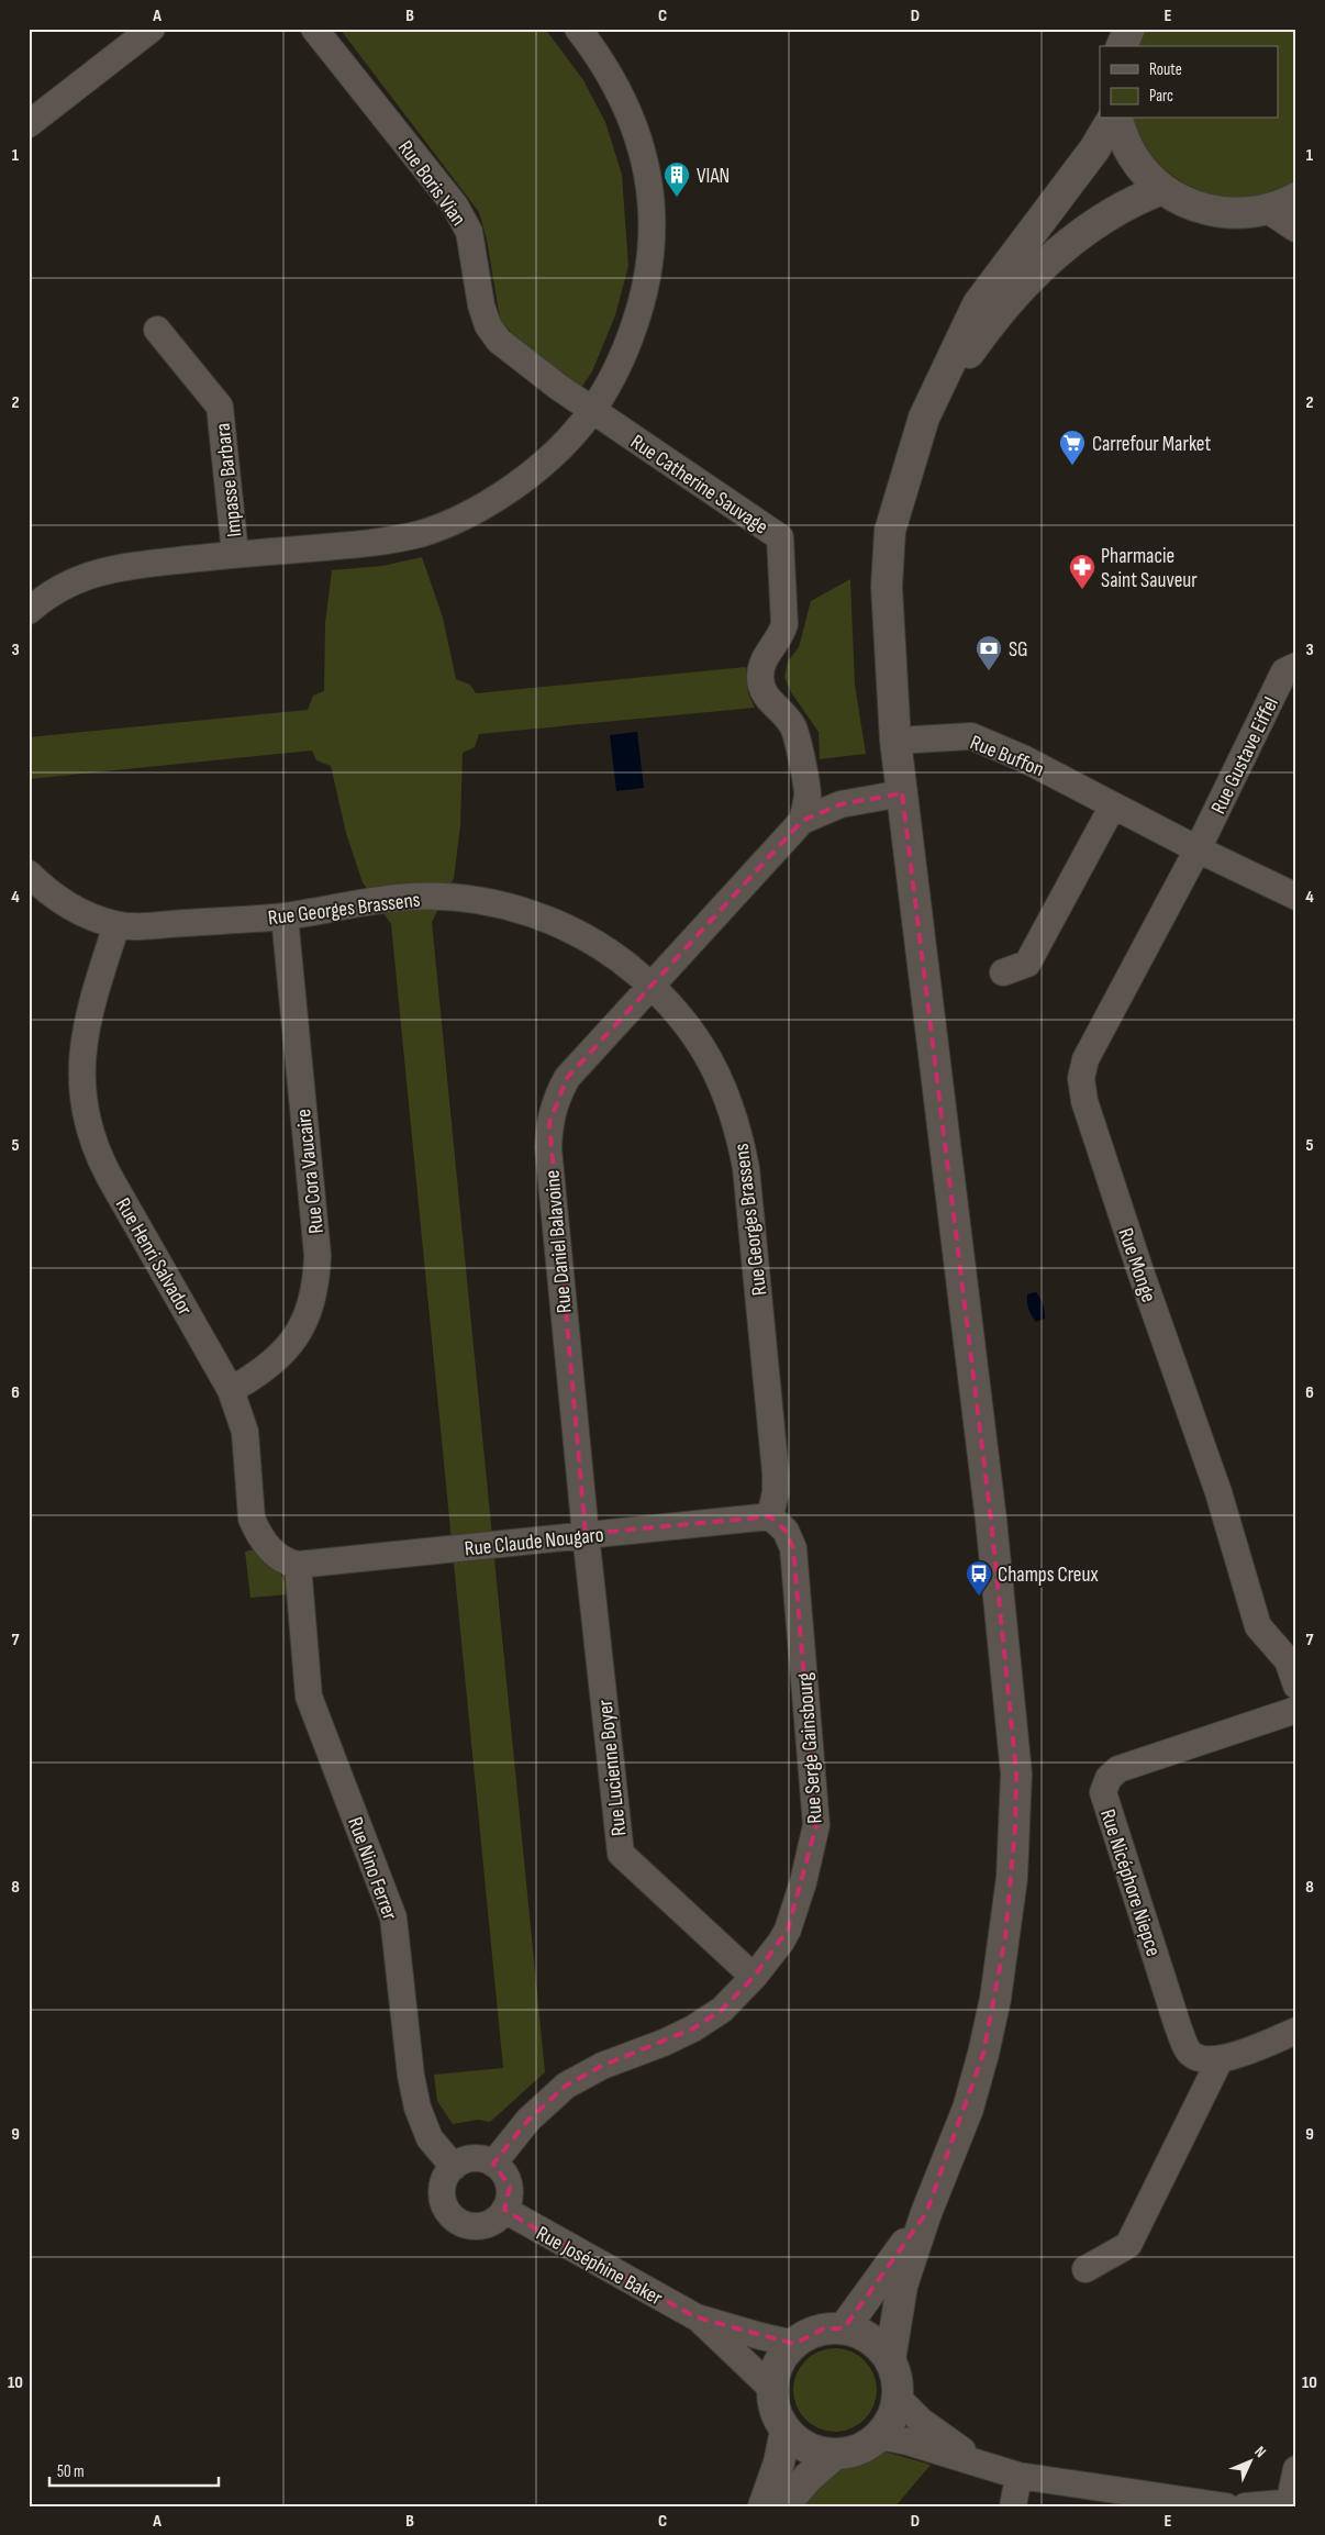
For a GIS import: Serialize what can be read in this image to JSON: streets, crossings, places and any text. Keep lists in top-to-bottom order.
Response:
{
  "streets": {
    "street": [
      "Rue Boris Vian",
      "Impasse Barbara",
      "Rue Catherine Sauvage",
      "Rue Buffon",
      "Rue Gustave Eiffel",
      "Rue Georges Brassens",
      "Rue Cora Vaucaire",
      "Rue Daniel Balavoine",
      "Rue Henri Salvador",
      "Rue Monge",
      "Rue Claude Nougaro",
      "Rue Serge Gainsbourg",
      "Rue Lucienne Boyer",
      "Rue Nino Ferrer",
      "Rue Nicéphore Niepce",
      "Rue Joséphine Baker"
    ]
  },
  "crossings": [
    ["Rue Boris Vian", "Rue Catherine Sauvage"],
    ["Rue Buffon", "Rue Gustave Eiffel"],
    ["Rue Buffon", "Rue Monge"],
    ["Rue Gustave Eiffel", "Rue Monge"],
    ["Rue Georges Brassens", "Rue Cora Vaucaire"],
    ["Rue Georges Brassens", "Rue Daniel Balavoine"],
    ["Rue Georges Brassens", "Rue Henri Salvador"],
    ["Rue Georges Brassens", "Rue Claude Nougaro"],
    ["Rue Georges Brassens", "Rue Serge Gainsbourg"],
    ["Rue Cora Vaucaire", "Rue Henri Salvador"],
    ["Rue Daniel Balavoine", "Rue Claude Nougaro"],
    ["Rue Daniel Balavoine", "Rue Lucienne Boyer"],
    ["Rue Henri Salvador", "Rue Claude Nougaro"],
    ["Rue Henri Salvador", "Rue Nino Ferrer"],
    ["Rue Claude Nougaro", "Rue Serge Gainsbourg"],
    ["Rue Claude Nougaro", "Rue Lucienne Boyer"],
    ["Rue Claude Nougaro", "Rue Nino Ferrer"],
    ["Rue Serge Gainsbourg", "Rue Lucienne Boyer"],
    ["Rue Serge Gainsbourg", "Rue Nino Ferrer"],
    ["Rue Serge Gainsbourg", "Rue Joséphine Baker"],
    ["Rue Nino Ferrer", "Rue Joséphine Baker"]
  ],
  "places": {
    "building": ["VIAN"],
    "supermarket": ["Carrefour Market"],
    "pharmacy": ["Pharmacie Saint Sauveur"],
    "bank": ["SG"],
    "bus stop": ["Champs Creux"]
  },
  "legend": ["Route", "Parc"],
  "scale_bar": "50 m",
  "north": "top right",
  "grid": {
    "columns": [
      "A",
      "B",
      "C",
      "D",
      "E"
    ],
    "rows": [
      "1",
      "2",
      "3",
      "4",
      "5",
      "6",
      "7",
      "8",
      "9",
      "10"
    ]
  }
}
